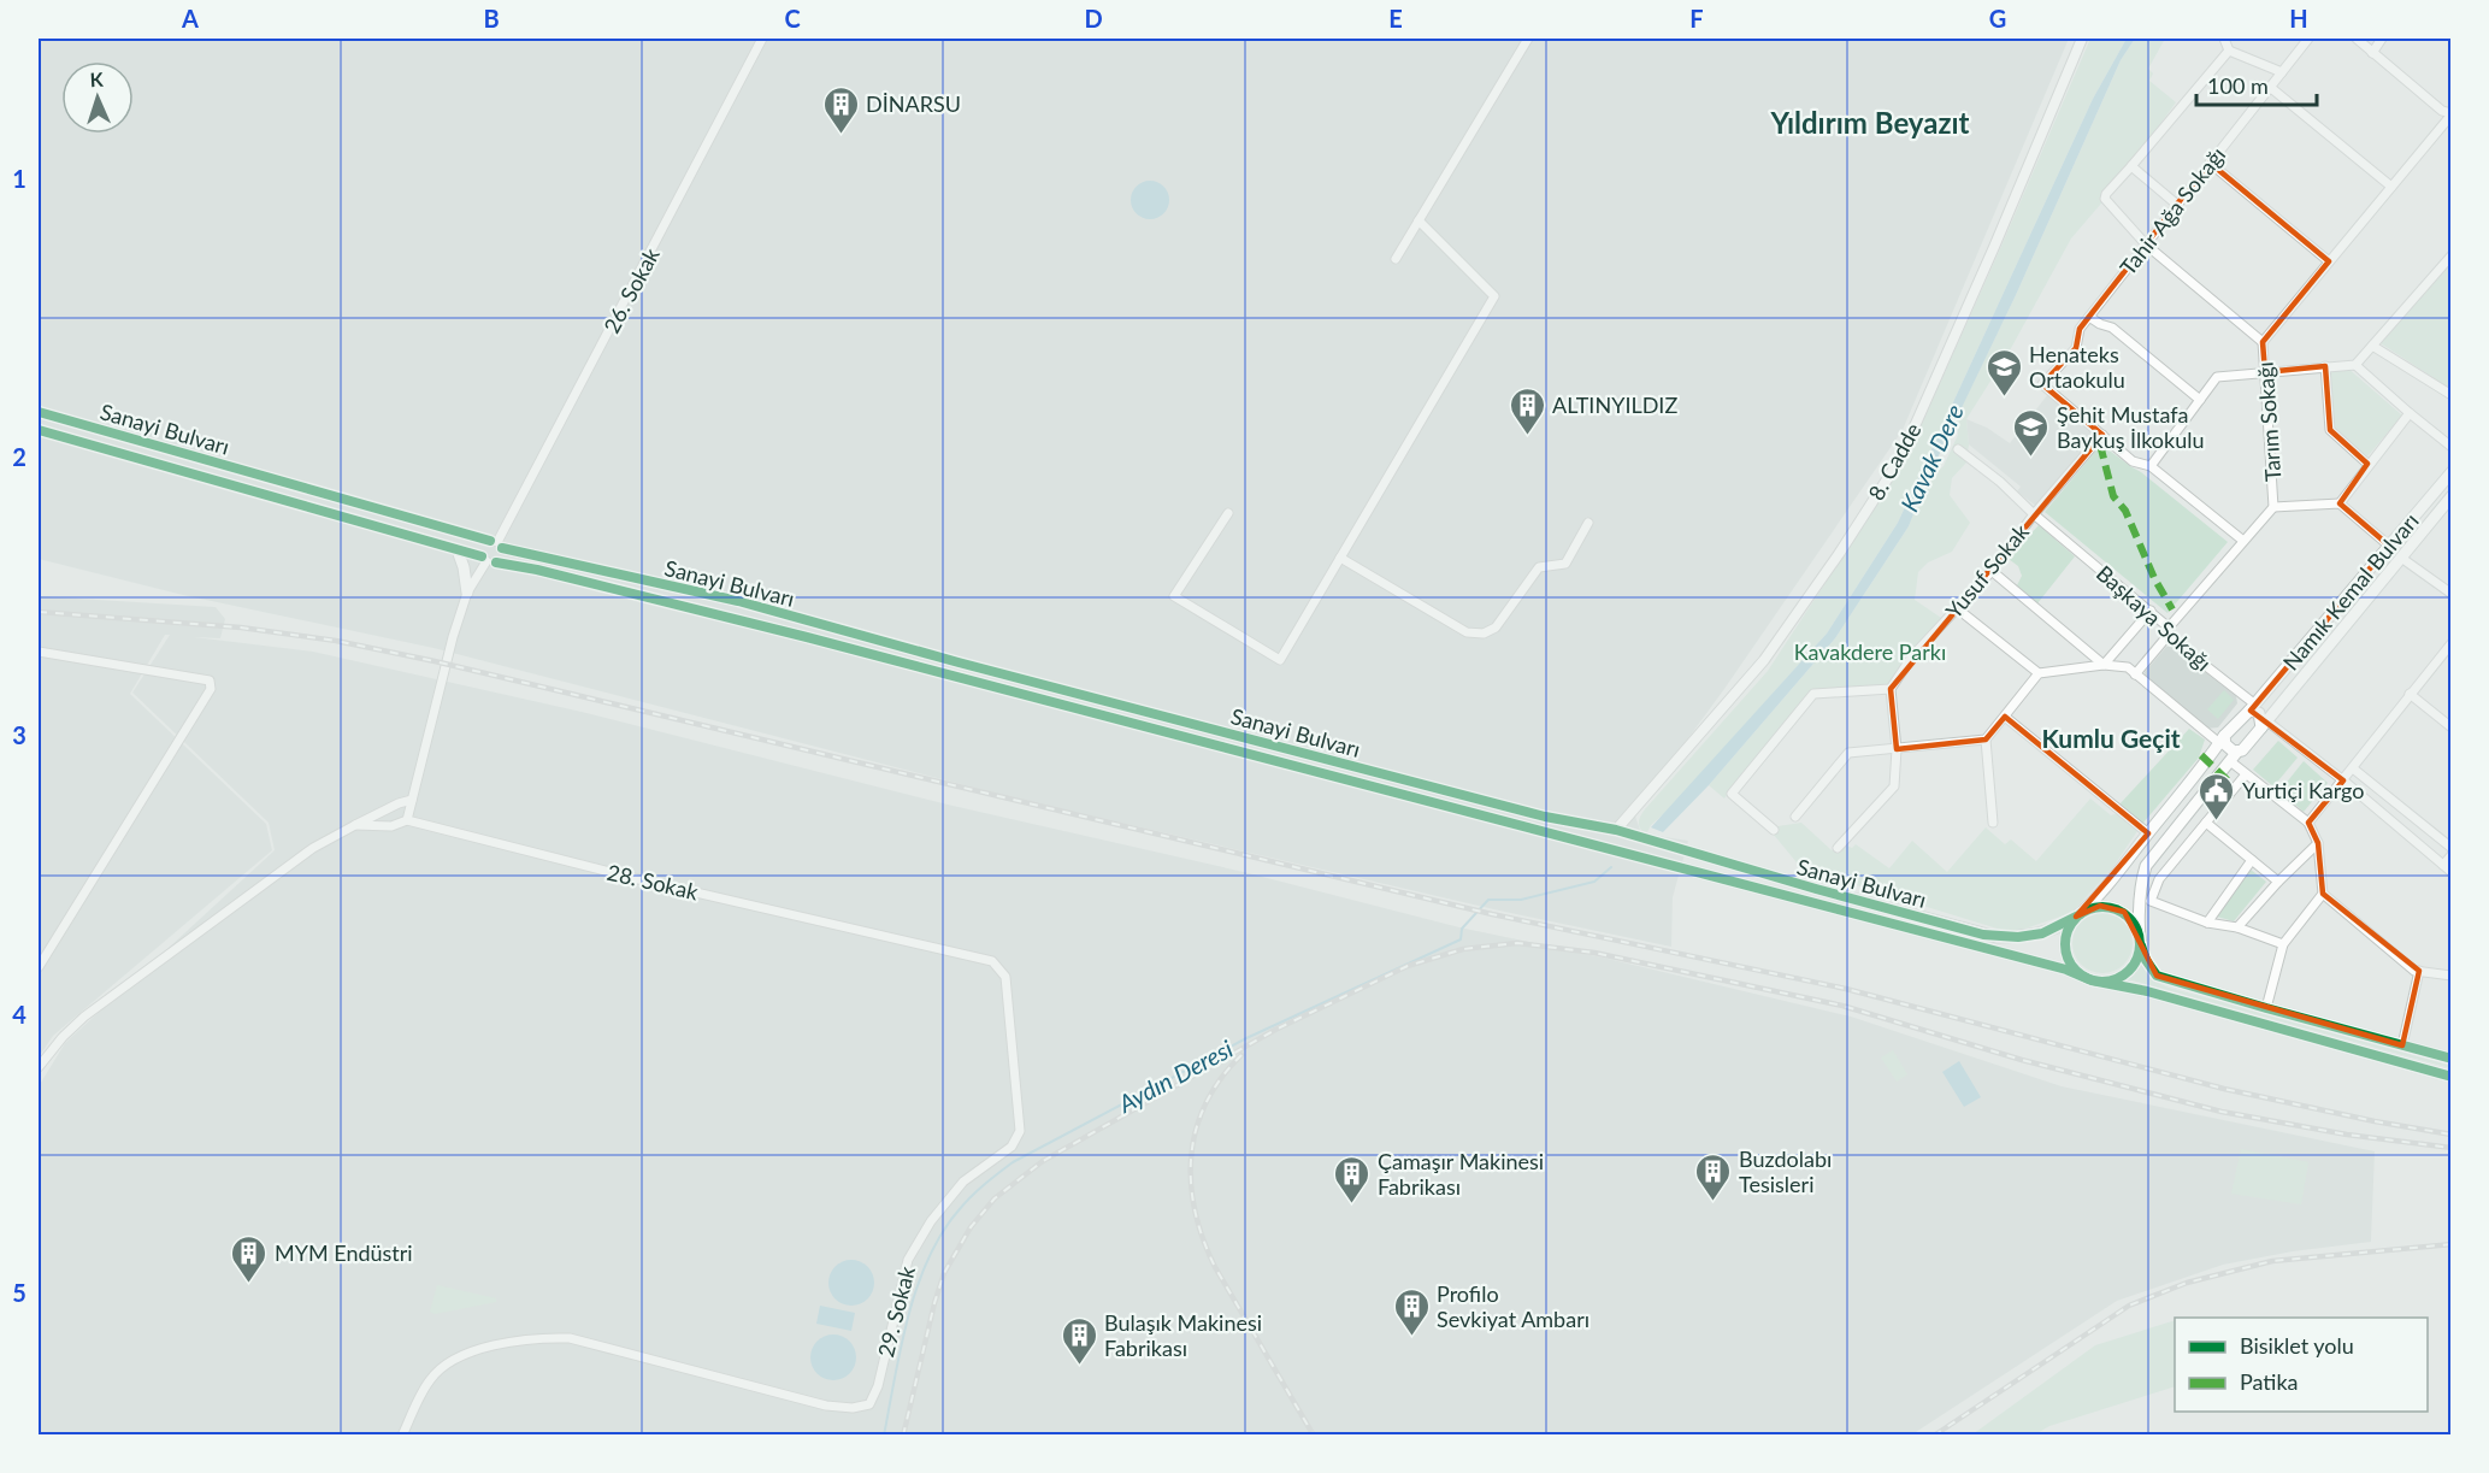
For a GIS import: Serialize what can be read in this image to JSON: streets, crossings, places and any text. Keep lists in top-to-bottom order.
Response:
{
  "streets": {
    "main road": ["Sanayi Bulvarı", "Namık Kemal Bulvarı"],
    "street": [
      "Tahir Ağa Sokağı",
      "26. Sokak",
      "Tarım Sokağı",
      "8. Cadde",
      "Yusuf Sokak",
      "Başkaya Sokağı",
      "28. Sokak",
      "29. Sokak"
    ]
  },
  "crossings": [
    ["26. Sokak", "Sanayi Bulvarı"],
    ["Tarım Sokağı", "Başkaya Sokağı"],
    ["Sanayi Bulvarı", "8. Cadde"],
    ["Sanayi Bulvarı", "Namık Kemal Bulvarı"],
    ["Yusuf Sokak", "Başkaya Sokağı"],
    ["Namık Kemal Bulvarı", "Başkaya Sokağı"],
    ["28. Sokak", "29. Sokak"]
  ],
  "districts": ["Yıldırım Beyazıt", "Kumlu Geçit"],
  "water": ["Kavak Dere", "Aydın Deresi"],
  "parks": ["Kavakdere Parkı"],
  "places": {
    "building": [
      "DİNARSU",
      "ALTINYILDIZ",
      "Buzdolabı Tesisleri",
      "Çamaşır Makinesi Fabrikası",
      "MYM Endüstri",
      "Profilo Sevkiyat Ambarı",
      "Bulaşık Makinesi Fabrikası"
    ],
    "school or university": ["Henateks Ortaokulu", "Şehit Mustafa Baykuş İlkokulu"],
    "public building": ["Yurtiçi Kargo"]
  },
  "legend": ["Bisiklet yolu", "Patika"],
  "scale_bar": "100 m",
  "north": "top",
  "grid": {
    "columns": [
      "A",
      "B",
      "C",
      "D",
      "E",
      "F",
      "G",
      "H"
    ],
    "rows": [
      "1",
      "2",
      "3",
      "4",
      "5"
    ]
  }
}
